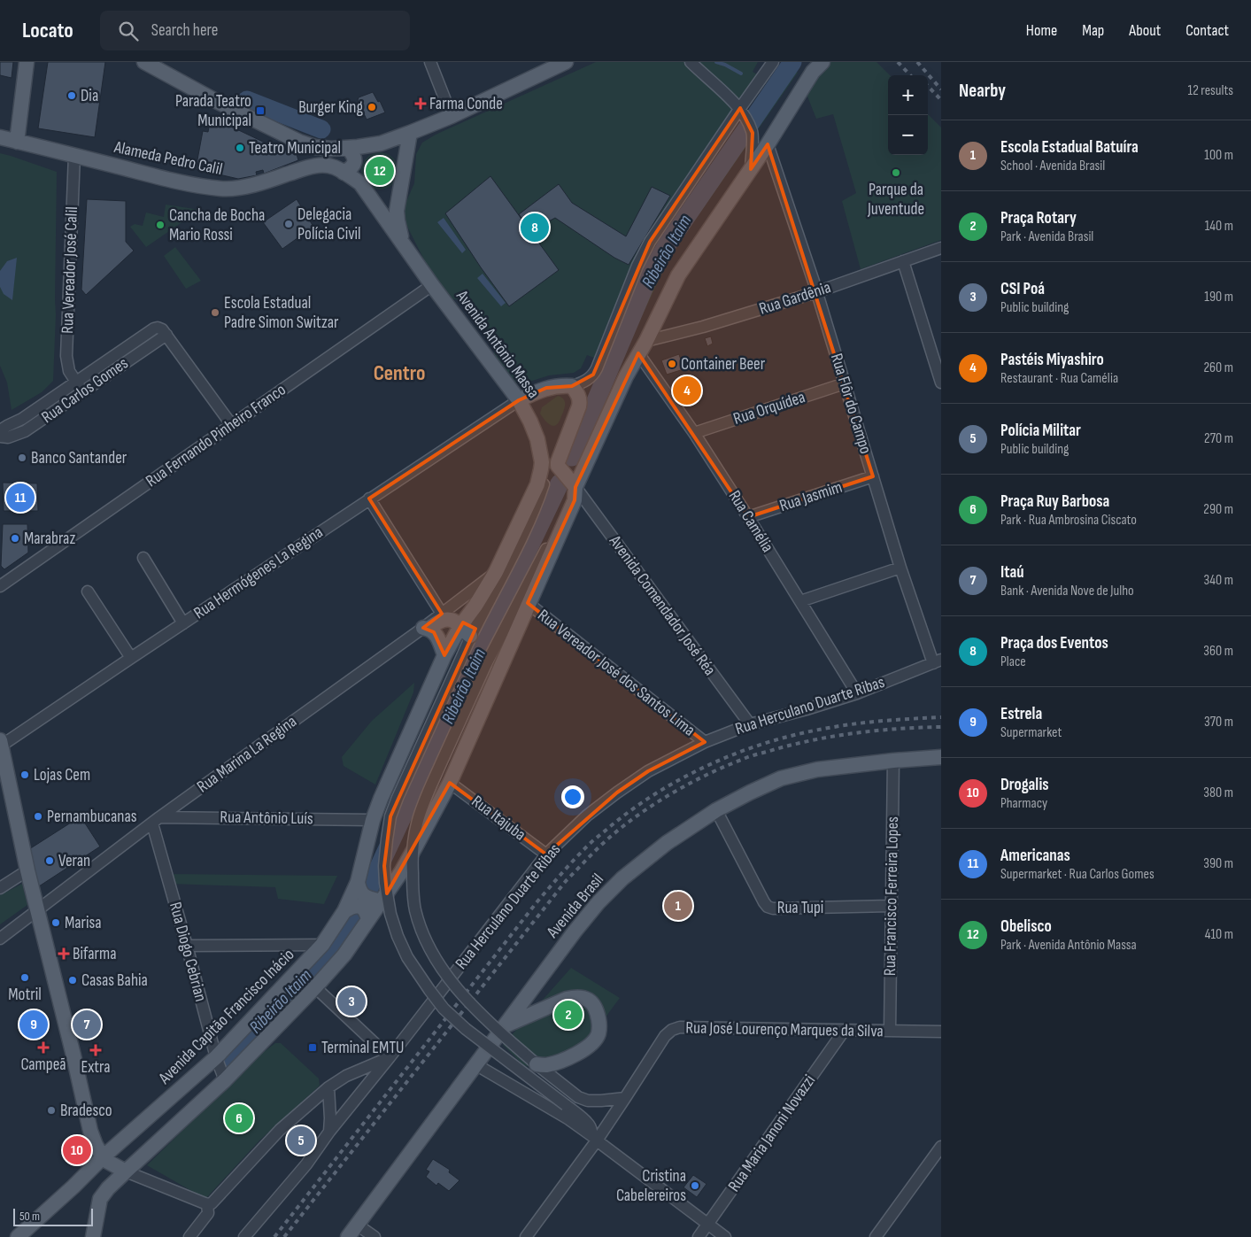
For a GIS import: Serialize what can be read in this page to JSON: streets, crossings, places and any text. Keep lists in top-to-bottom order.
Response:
{
  "streets": {
    "main road": [
      "Alameda Pedro Calil",
      "Avenida Antônio Massa",
      "Avenida Brasil",
      "Avenida Capitão Francisco Inácio"
    ],
    "street": [
      "Rua Vereador José Calil",
      "Rua Gardênia",
      "Rua Carlos Gomes",
      "Rua Flôr do Campo",
      "Rua Orquídea",
      "Rua Fernando Pinheiro Franco",
      "Rua Jasmim",
      "Rua Camélia",
      "Rua Hermógenes La Regina",
      "Avenida Comendador José Réa",
      "Rua Vereador José dos Santos Lima",
      "Rua Herculano Duarte Ribas",
      "Rua Marina La Regina",
      "Rua Antônio Luís",
      "Rua Itajuba",
      "Rua Francisco Ferreira Lopes",
      "Rua Tupi",
      "Rua Diogo Cebrian",
      "Rua José Lourenço Marques da Silva",
      "Rua Maria Janoni Novazzi"
    ]
  },
  "crossings": [
    ["Alameda Pedro Calil", "Rua Vereador José Calil"],
    ["Alameda Pedro Calil", "Avenida Antônio Massa"],
    ["Rua Vereador José Calil", "Rua Carlos Gomes"],
    ["Rua Gardênia", "Rua Flôr do Campo"],
    ["Rua Gardênia", "Rua Camélia"],
    ["Avenida Antônio Massa", "Rua Fernando Pinheiro Franco"],
    ["Avenida Antônio Massa", "Rua Hermógenes La Regina"],
    ["Avenida Antônio Massa", "Rua Marina La Regina"],
    ["Avenida Antônio Massa", "Rua Antônio Luís"],
    ["Avenida Antônio Massa", "Avenida Capitão Francisco Inácio"],
    ["Rua Carlos Gomes", "Rua Fernando Pinheiro Franco"],
    ["Rua Flôr do Campo", "Rua Orquídea"],
    ["Rua Flôr do Campo", "Rua Jasmim"],
    ["Rua Flôr do Campo", "Rua Herculano Duarte Ribas"],
    ["Rua Orquídea", "Rua Camélia"],
    ["Rua Jasmim", "Rua Camélia"],
    ["Rua Camélia", "Rua Herculano Duarte Ribas"],
    ["Avenida Comendador José Réa", "Rua Herculano Duarte Ribas"],
    ["Rua Vereador José dos Santos Lima", "Rua Herculano Duarte Ribas"],
    ["Rua Herculano Duarte Ribas", "Rua Itajuba"],
    ["Rua Marina La Regina", "Rua Antônio Luís"],
    ["Rua Marina La Regina", "Rua Diogo Cebrian"],
    ["Rua Antônio Luís", "Rua Diogo Cebrian"],
    ["Rua Antônio Luís", "Avenida Capitão Francisco Inácio"],
    ["Rua Francisco Ferreira Lopes", "Avenida Brasil"],
    ["Rua Francisco Ferreira Lopes", "Rua Tupi"],
    ["Rua Francisco Ferreira Lopes", "Rua José Lourenço Marques da Silva"],
    ["Avenida Brasil", "Rua Tupi"],
    ["Rua Diogo Cebrian", "Avenida Capitão Francisco Inácio"],
    ["Rua José Lourenço Marques da Silva", "Rua Maria Janoni Novazzi"]
  ],
  "districts": ["Centro"],
  "water": ["Ribeirão Itaim"],
  "places": {
    "other": [
      "Dia",
      "Burger King",
      "Teatro Municipal",
      "Parque da Juventude",
      "Delegacia Polícia Civil",
      "Cancha de Bocha Mario Rossi",
      "Escola Estadual Padre Simon Switzar",
      "Container Beer",
      "Banco Santander",
      "Marabraz",
      "Lojas Cem",
      "Pernambucanas",
      "Veran",
      "Marisa",
      "Motril",
      "Casas Bahia",
      "Bradesco",
      "Cristina Cabelereiros"
    ],
    "health": [
      "Farma Conde",
      "Bifarma",
      "Campeã",
      "Extra"
    ],
    "transit": ["Parada Teatro Municipal", "Terminal EMTU"]
  },
  "scale_bar": "50 m",
  "page": {
    "header": "Locato",
    "search": "Search here",
    "nav": [
      "Home",
      "Map",
      "About",
      "Contact"
    ],
    "heading": ["Nearby", "12 results"],
    "map_buttons": ["+", "−"],
    "list": [
      {
        "mark": "1",
        "name": "Escola Estadual Batuíra",
        "note": "School · Avenida Brasil",
        "value": "100 m"
      },
      {
        "mark": "2",
        "name": "Praça Rotary",
        "note": "Park · Avenida Brasil",
        "value": "140 m"
      },
      {
        "mark": "3",
        "name": "CSI Poá",
        "note": "Public building",
        "value": "190 m"
      },
      {
        "mark": "4",
        "name": "Pastéis Miyashiro",
        "note": "Restaurant · Rua Camélia",
        "value": "260 m"
      },
      {
        "mark": "5",
        "name": "Polícia Militar",
        "note": "Public building",
        "value": "270 m"
      },
      {
        "mark": "6",
        "name": "Praça Ruy Barbosa",
        "note": "Park · Rua Ambrosina Ciscato",
        "value": "290 m"
      },
      {
        "mark": "7",
        "name": "Itaú",
        "note": "Bank · Avenida Nove de Julho",
        "value": "340 m"
      },
      {
        "mark": "8",
        "name": "Praça dos Eventos",
        "note": "Place",
        "value": "360 m"
      },
      {
        "mark": "9",
        "name": "Estrela",
        "note": "Supermarket",
        "value": "370 m"
      },
      {
        "mark": "10",
        "name": "Drogalis",
        "note": "Pharmacy",
        "value": "380 m"
      },
      {
        "mark": "11",
        "name": "Americanas",
        "note": "Supermarket · Rua Carlos Gomes",
        "value": "390 m"
      },
      {
        "mark": "12",
        "name": "Obelisco",
        "note": "Park · Avenida Antônio Massa",
        "value": "410 m"
      }
    ],
    "pins": [
      "12",
      "8",
      "4",
      "11",
      "1",
      "3",
      "2",
      "7",
      "9",
      "6",
      "5",
      "10"
    ],
    "scale": "50 m"
  }
}
